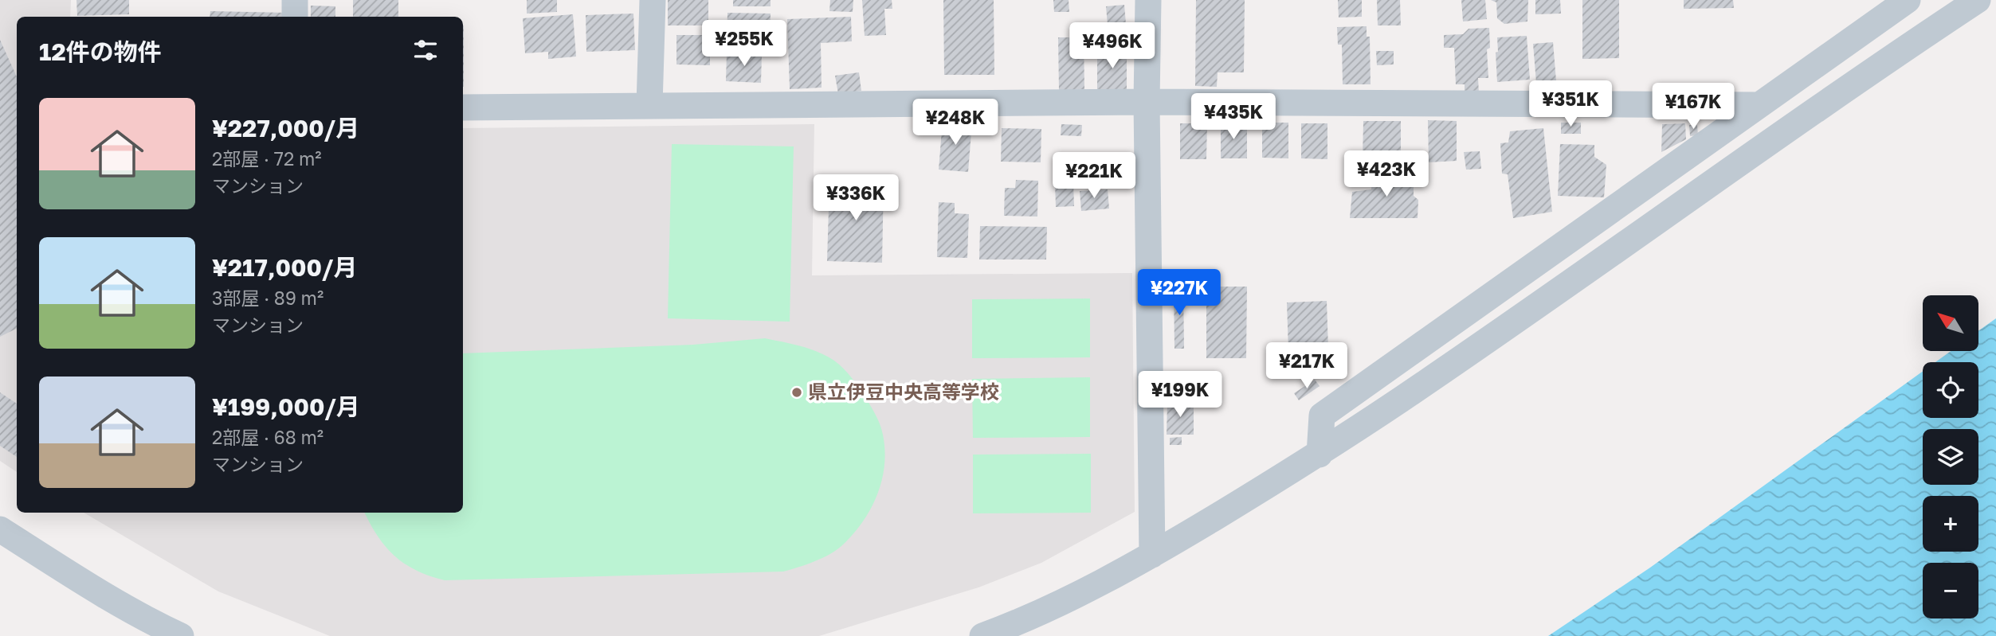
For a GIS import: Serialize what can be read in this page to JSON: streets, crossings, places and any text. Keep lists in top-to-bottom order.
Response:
{
  "places": ["県立伊豆中央高等学校"],
  "north": "top left",
  "page": {
    "heading": "12件の物件",
    "price": [
      "¥255K",
      "¥496K",
      "¥351K",
      "¥167K",
      "¥435K",
      "¥248K",
      "¥423K",
      "¥221K",
      "¥336K",
      "¥227K",
      "¥217K",
      "¥199K"
    ],
    "list": [
      {
        "name": "¥227,000/月",
        "note": "2部屋 · 72 m² · マンション"
      },
      {
        "name": "¥217,000/月",
        "note": "3部屋 · 89 m² · マンション"
      },
      {
        "name": "¥199,000/月",
        "note": "2部屋 · 68 m² · マンション"
      }
    ],
    "map_buttons": ["+", "−"]
  }
}
